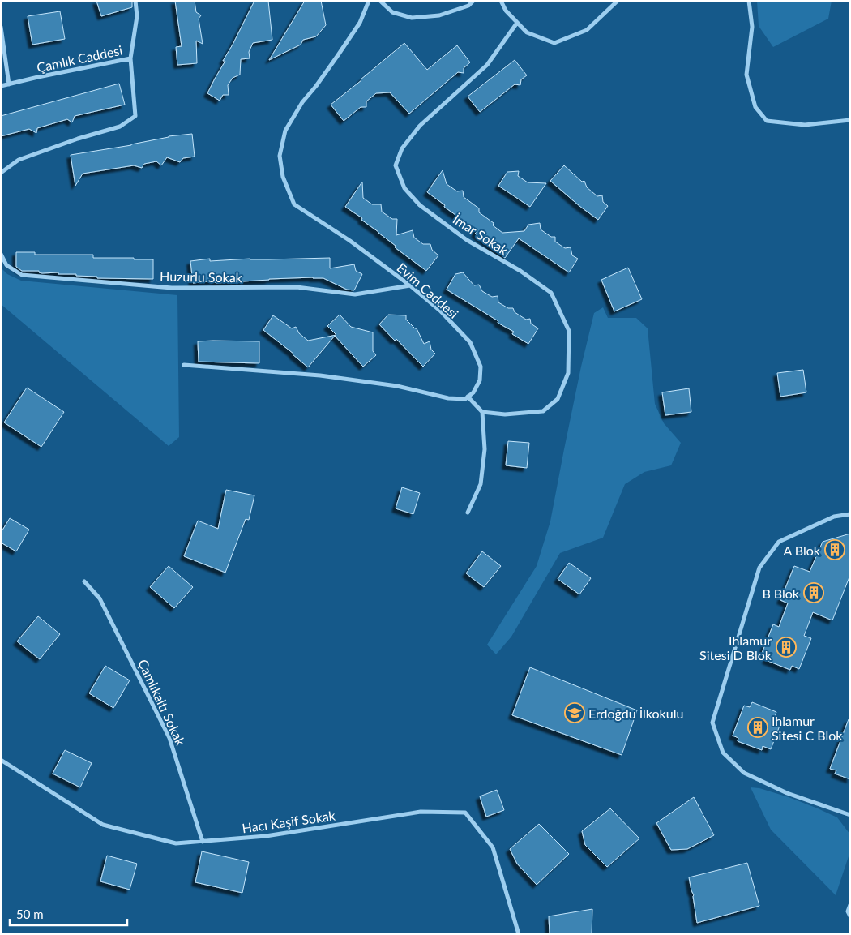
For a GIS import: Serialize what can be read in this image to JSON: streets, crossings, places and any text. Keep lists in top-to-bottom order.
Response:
{
  "streets": {
    "street": [
      "Çamlık Caddesi",
      "İmar Sokak",
      "Huzurlu Sokak",
      "Evim Caddesi",
      "Çamlıkaltı Sokak",
      "Hacı Kaşif Sokak"
    ]
  },
  "crossings": [
    ["Huzurlu Sokak", "Evim Caddesi"],
    ["Çamlıkaltı Sokak", "Hacı Kaşif Sokak"]
  ],
  "places": {
    "building": [
      "A Blok",
      "B Blok",
      "Ihlamur Sitesi D Blok",
      "Ihlamur Sitesi C Blok"
    ],
    "school or university": ["Erdoğdu İlkokulu"]
  },
  "scale_bar": "50 m"
}
